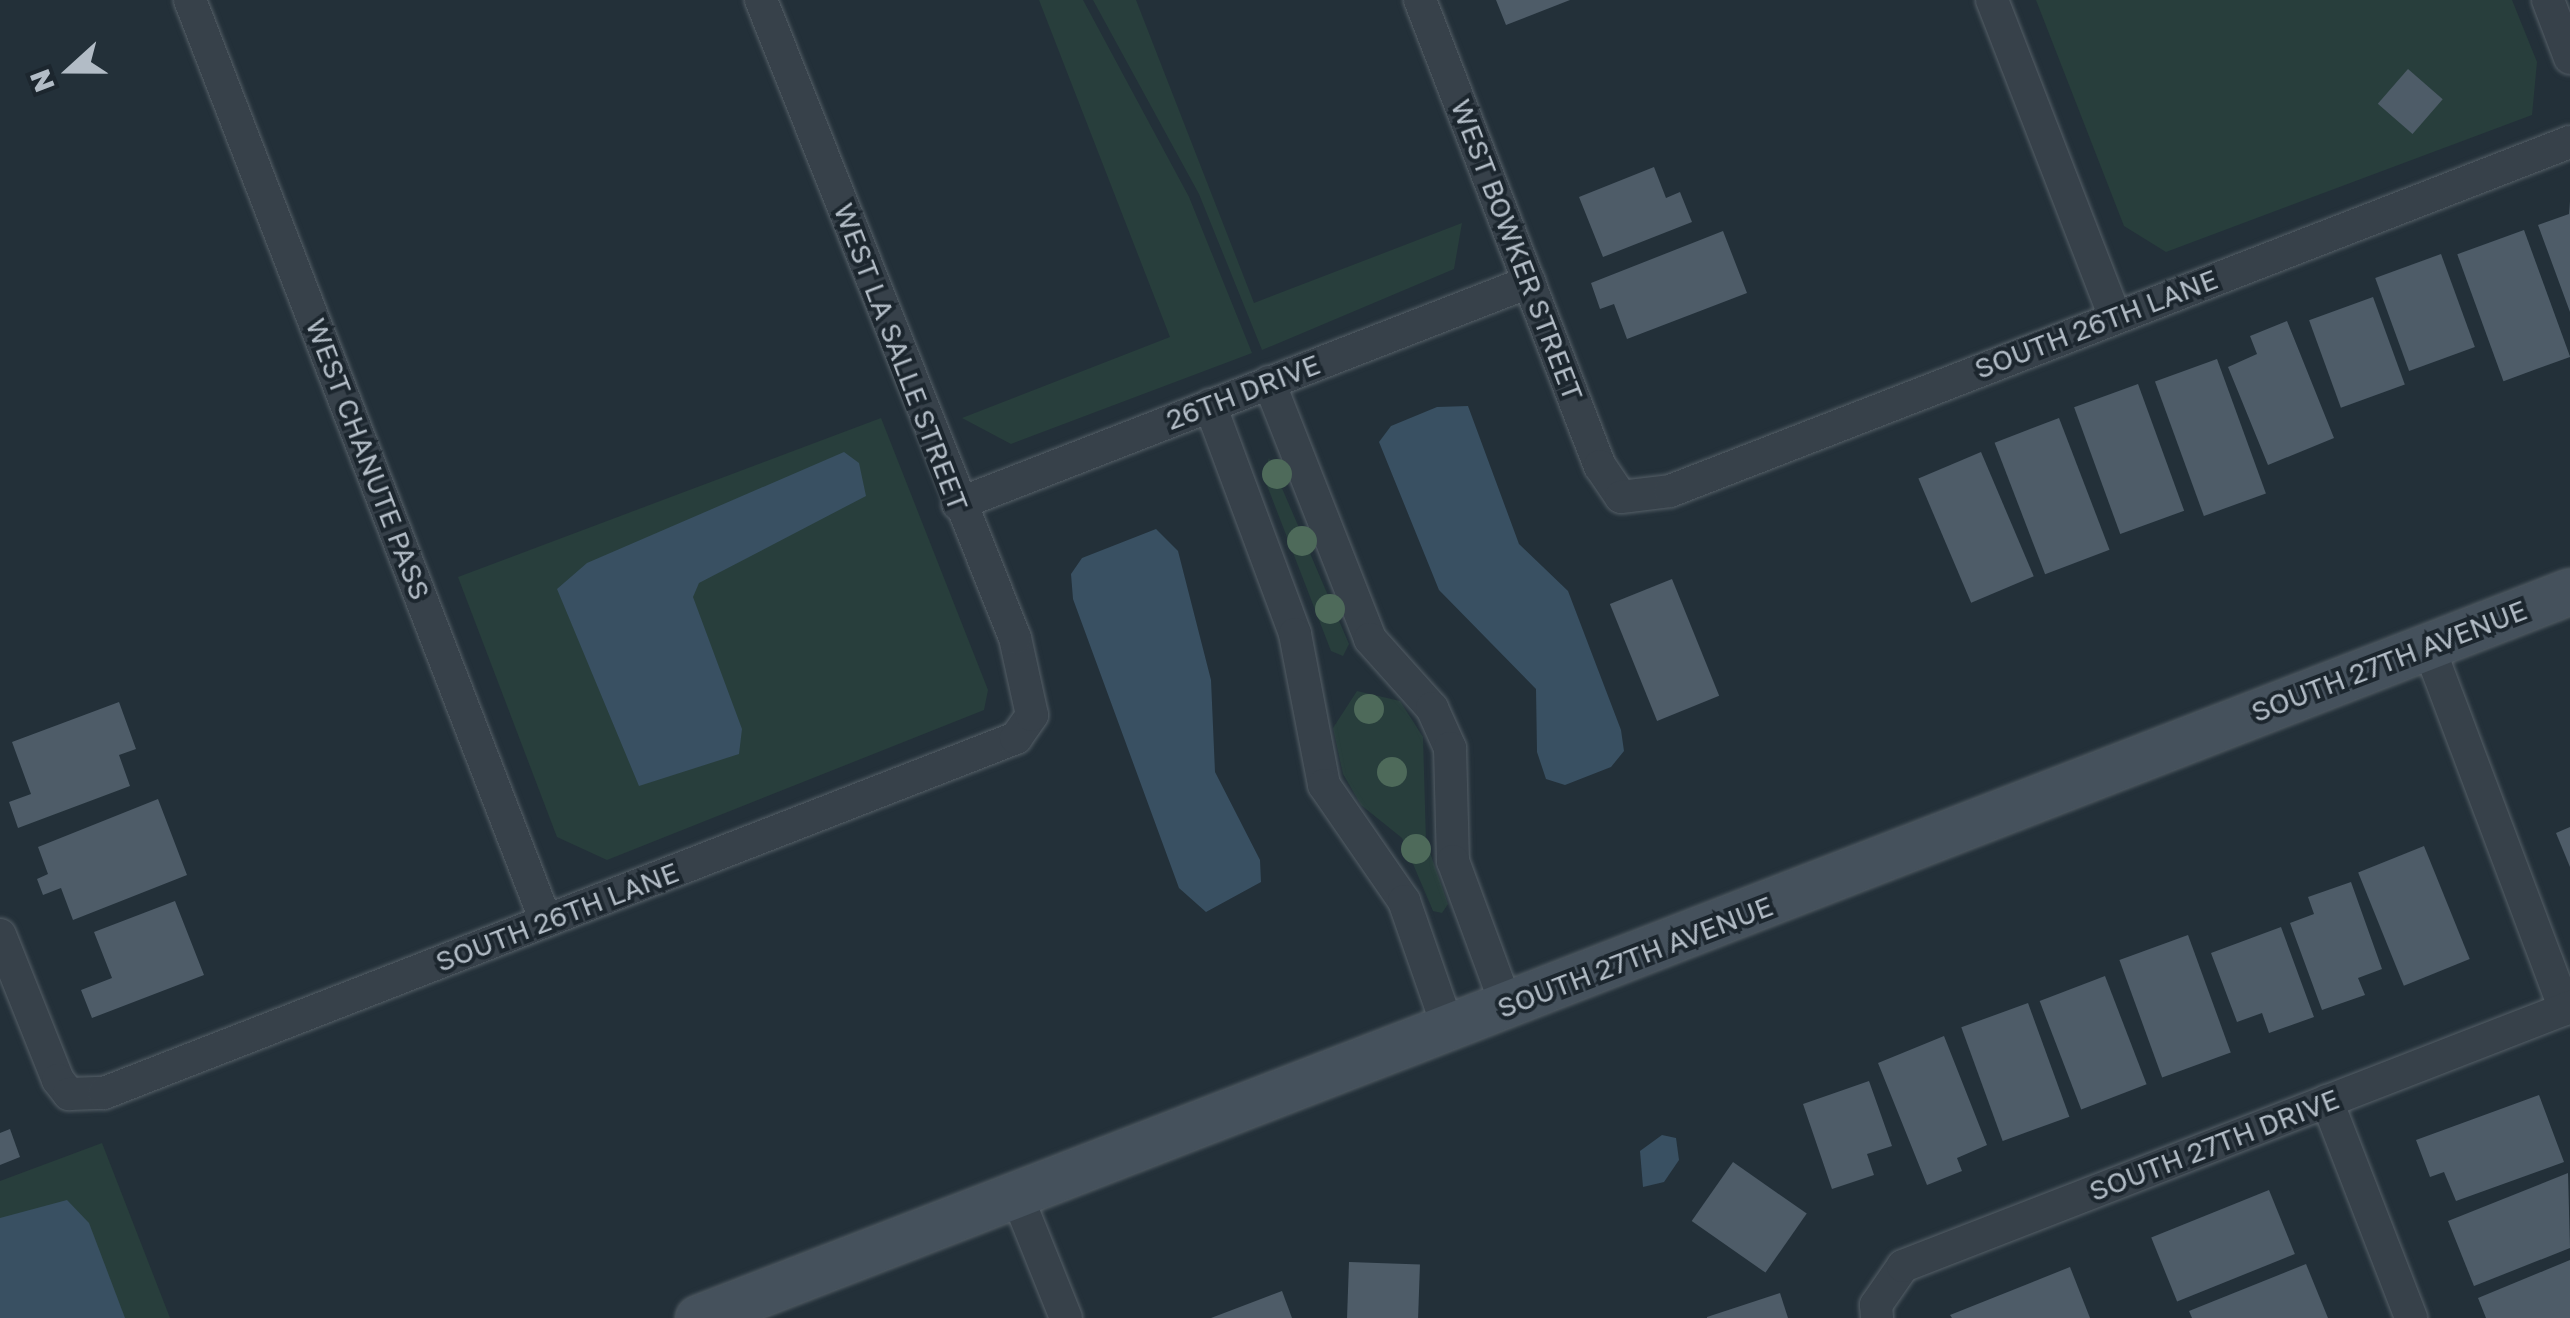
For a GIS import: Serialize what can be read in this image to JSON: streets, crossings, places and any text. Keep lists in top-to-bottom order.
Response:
{
  "streets": {
    "main road": ["SOUTH 27TH AVENUE"],
    "street": [
      "WEST BOWKER STREET",
      "SOUTH 26TH LANE",
      "WEST LA SALLE STREET",
      "26TH DRIVE",
      "WEST CHANUTE PASS",
      "SOUTH 27TH DRIVE"
    ]
  },
  "crossings": [
    ["WEST BOWKER STREET", "SOUTH 26TH LANE"],
    ["WEST BOWKER STREET", "26TH DRIVE"],
    ["SOUTH 26TH LANE", "WEST LA SALLE STREET"],
    ["SOUTH 26TH LANE", "WEST CHANUTE PASS"],
    ["WEST LA SALLE STREET", "26TH DRIVE"]
  ],
  "north": "left"
}
